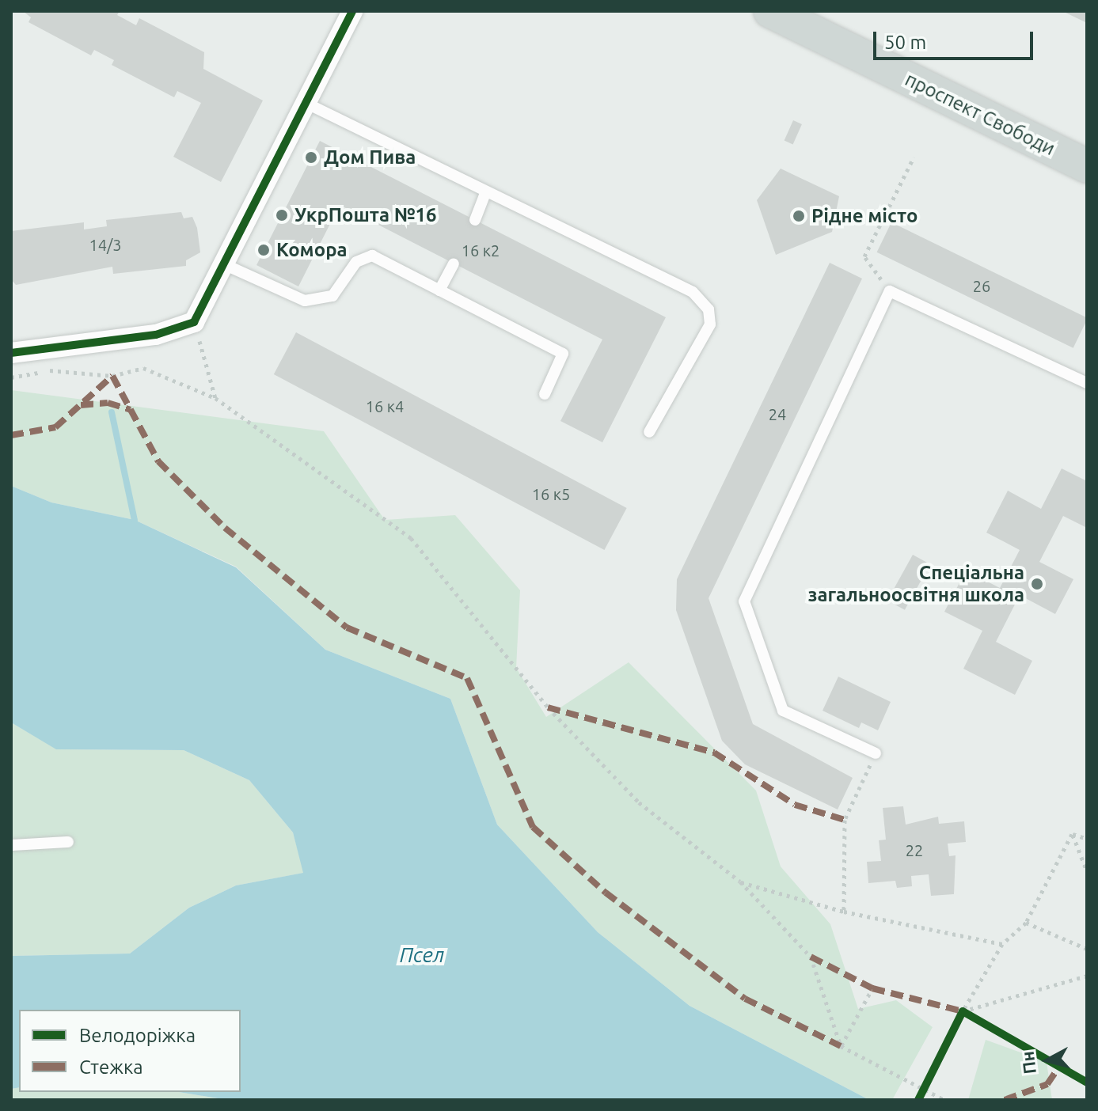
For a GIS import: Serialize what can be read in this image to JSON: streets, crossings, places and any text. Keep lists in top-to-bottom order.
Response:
{
  "streets": {
    "main road": ["проспект Свободи"]
  },
  "water": ["Псел"],
  "places": [
    "Дом Пива",
    "УкрПошта №16",
    "Рідне місто",
    "Комора",
    "Спеціальна загальноосвітня школа"
  ],
  "house_numbers": [
    "14/3",
    "16 к2",
    "26",
    "16 к4",
    "24",
    "16 к5",
    "22"
  ],
  "legend": ["Велодоріжка", "Стежка"],
  "scale_bar": "50 m",
  "north": "left"
}
